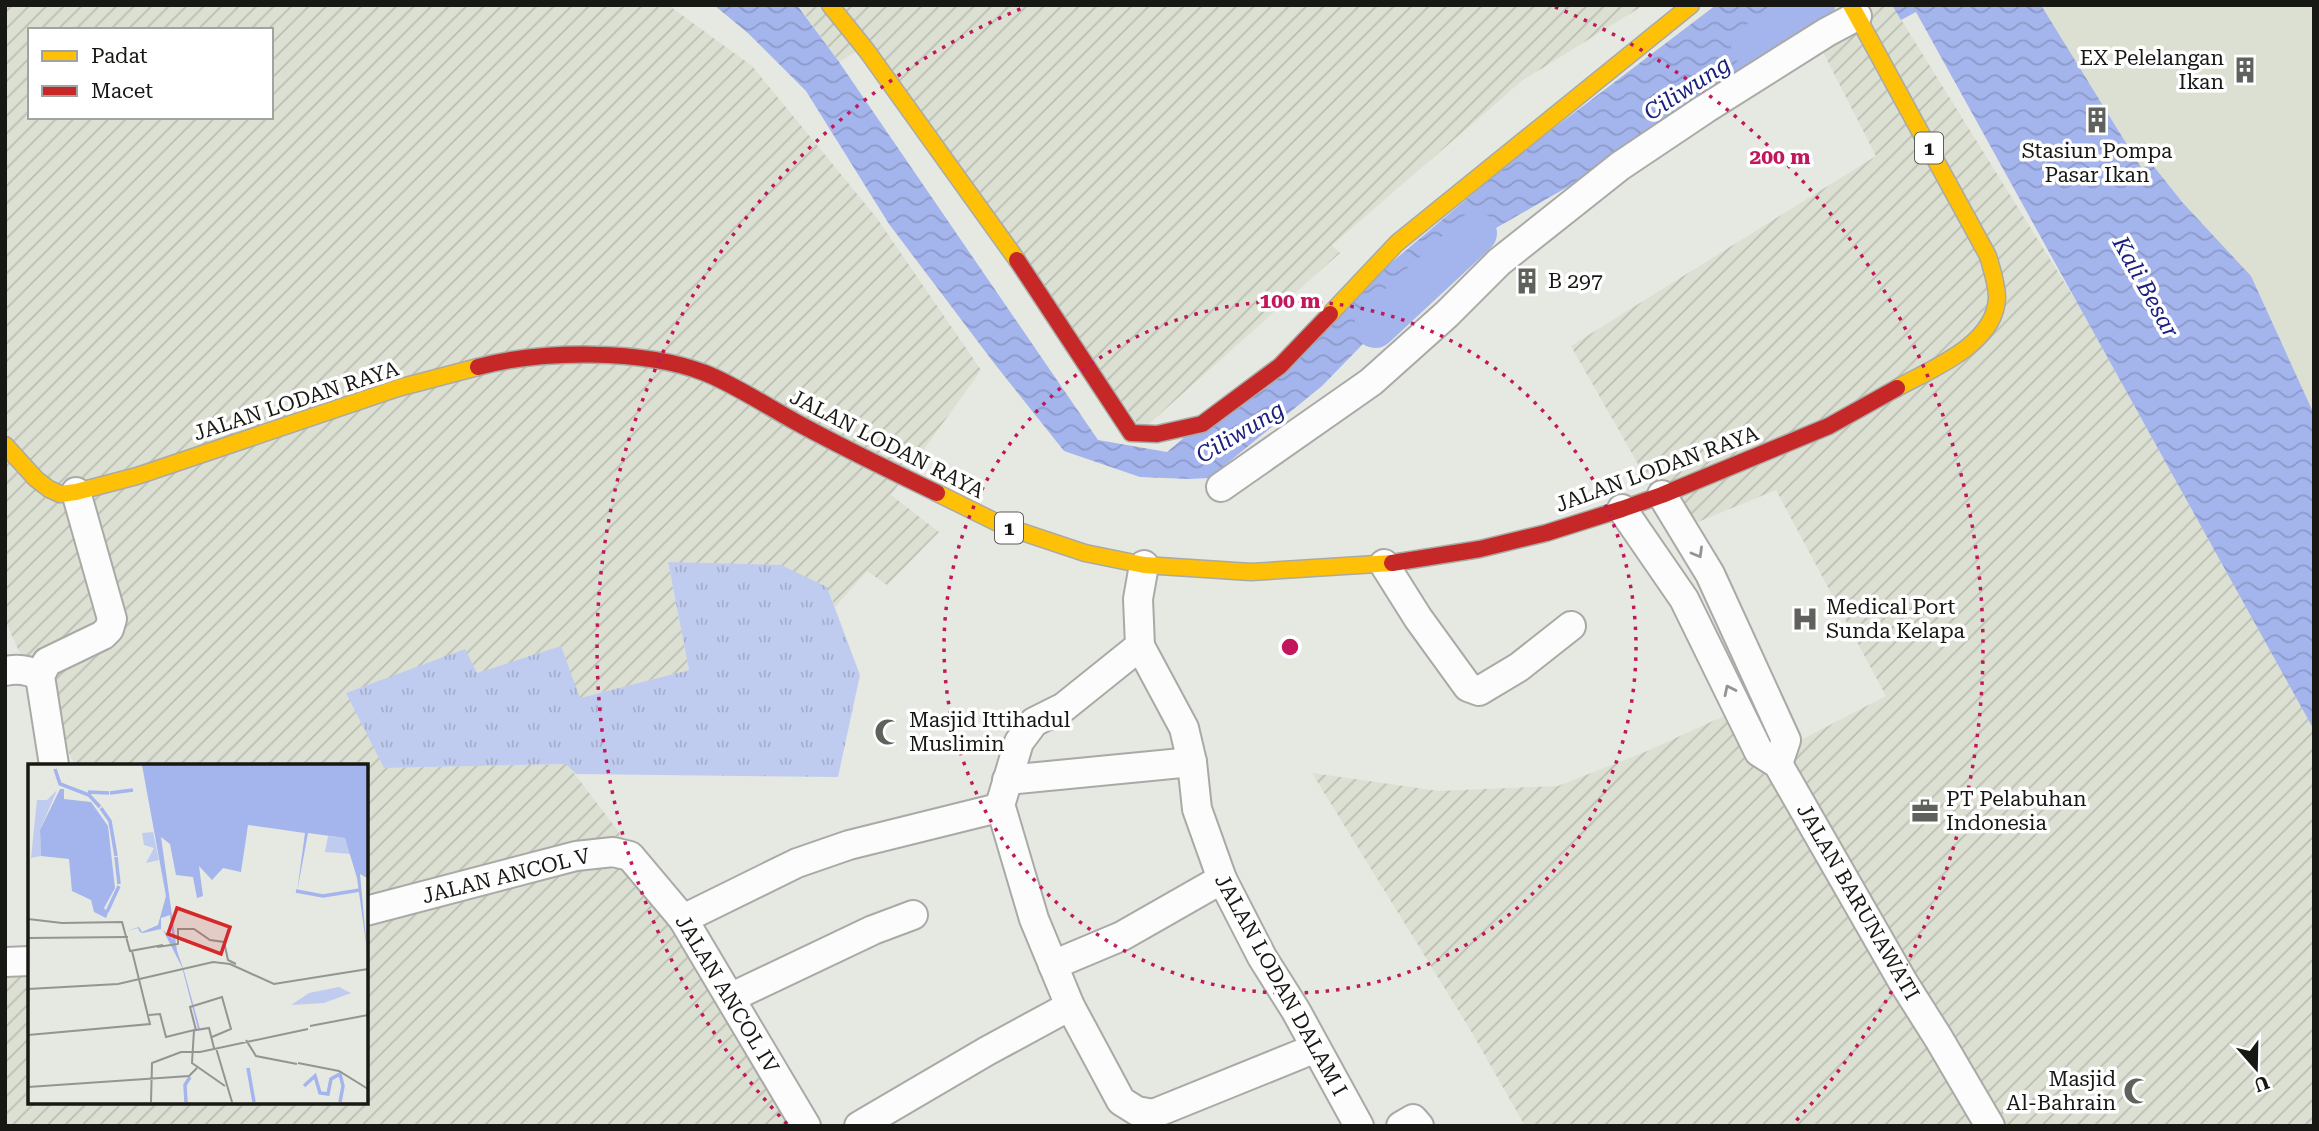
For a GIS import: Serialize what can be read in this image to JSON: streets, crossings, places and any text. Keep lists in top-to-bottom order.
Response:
{
  "streets": {
    "main road": ["1", "JALAN LODAN RAYA"],
    "street": [
      "JALAN ANCOL V",
      "JALAN BARUNAWATI",
      "JALAN LODAN DALAM I",
      "JALAN ANCOL IV"
    ]
  },
  "crossings": [
    ["JALAN LODAN RAYA", "JALAN BARUNAWATI"],
    ["JALAN ANCOL V", "JALAN ANCOL IV"]
  ],
  "water": ["Ciliwung", "Kali Besar"],
  "places": {
    "building": ["EX Pelelangan Ikan", "Stasiun Pompa Pasar Ikan", "B 297"],
    "hospital": ["Medical Port Sunda Kelapa"],
    "mosque": ["Masjid Ittihadul Muslimin", "Masjid Al-Bahrain"],
    "office": ["PT Pelabuhan Indonesia"]
  },
  "legend": ["Padat", "Macet"],
  "north": "bottom",
  "rings": ["200 m", "100 m"]
}
